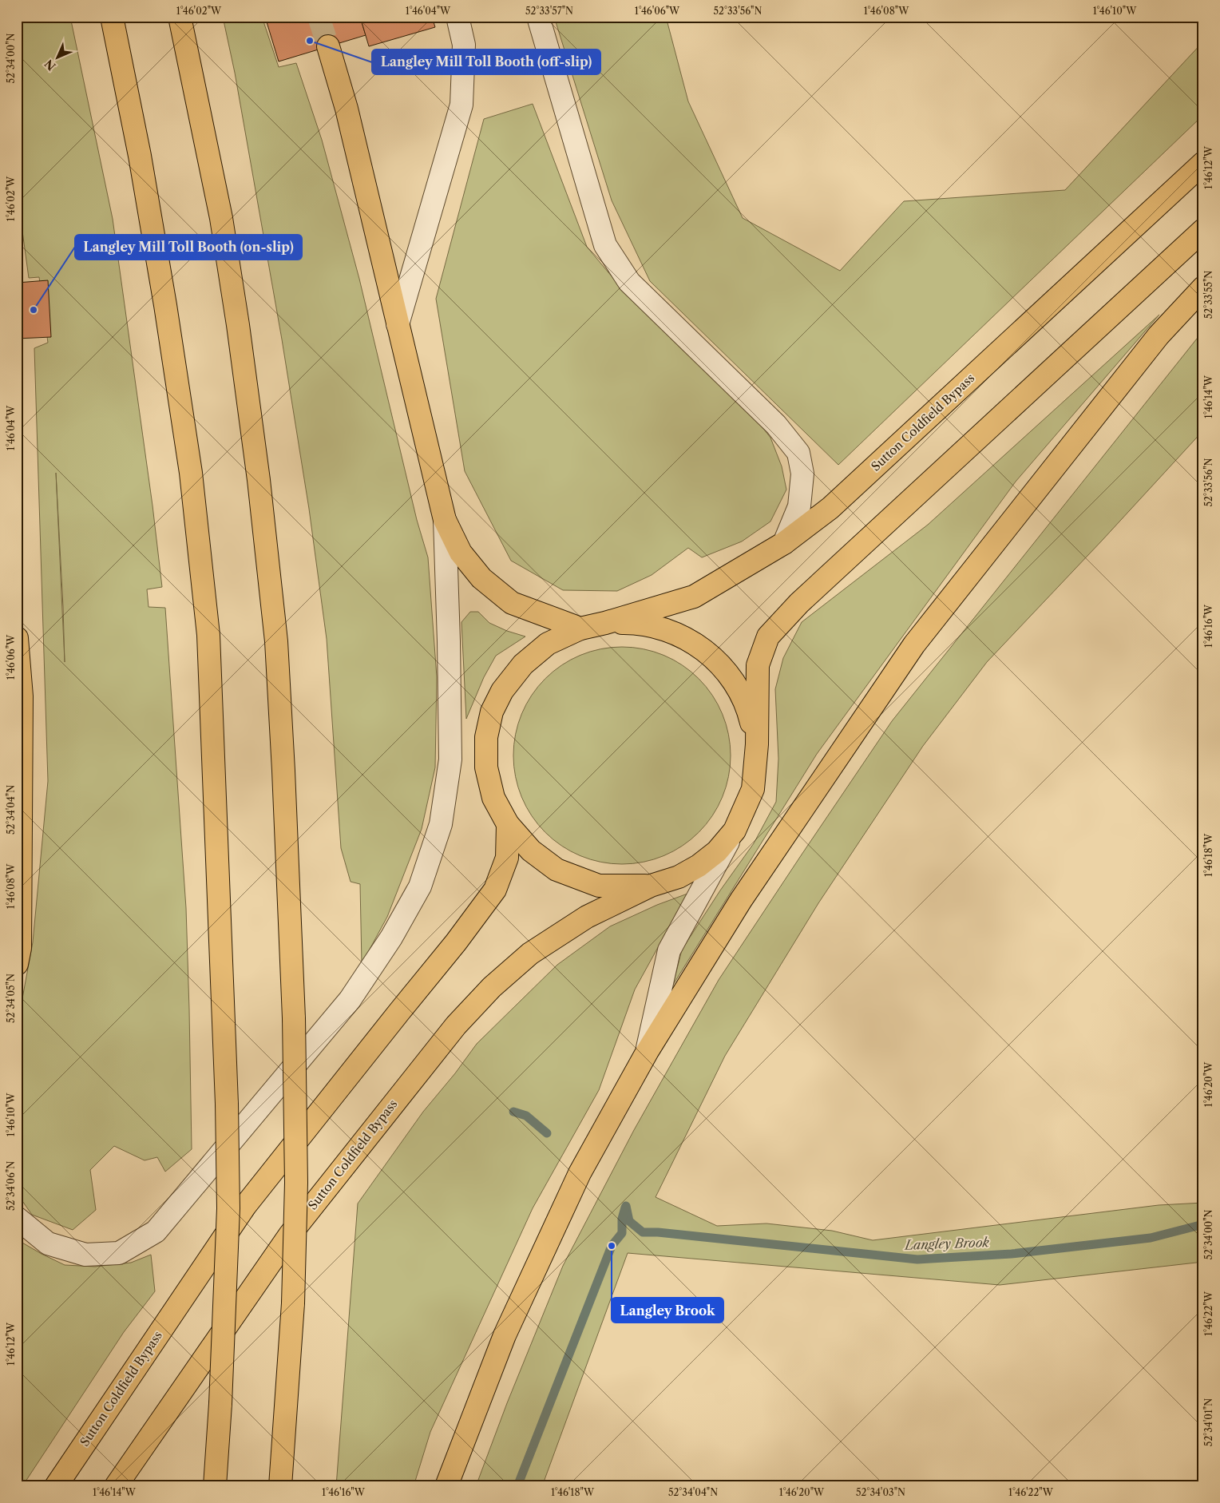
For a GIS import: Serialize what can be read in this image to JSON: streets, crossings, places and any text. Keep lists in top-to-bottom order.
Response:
{
  "streets": {
    "highway": ["Sutton Coldfield Bypass"]
  },
  "water": ["Langley Brook"],
  "places": ["Langley Mill Toll Booth (off-slip)", "Langley Mill Toll Booth (on-slip)", "Langley Brook"],
  "north": "bottom left",
  "coordinates": [
    "1°46'02\"W",
    "1°46'04\"W",
    "52°33'57\"N",
    "1°46'06\"W",
    "52°33'56\"N",
    "1°46'08\"W",
    "1°46'10\"W",
    "52°34'00\"N",
    "1°46'12\"W",
    "52°33'55\"N",
    "1°46'14\"W",
    "1°46'16\"W",
    "52°34'04\"N",
    "1°46'18\"W",
    "52°34'05\"N",
    "1°46'20\"W",
    "52°34'06\"N",
    "1°46'22\"W",
    "52°34'01\"N",
    "52°34'03\"N"
  ]
}
